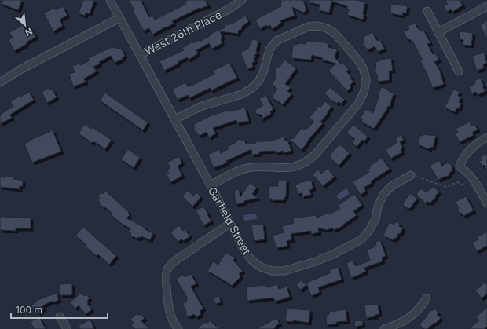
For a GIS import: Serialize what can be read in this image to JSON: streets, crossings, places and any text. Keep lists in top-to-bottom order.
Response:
{
  "streets": {
    "street": ["West 26th Place", "Garfield Street"]
  },
  "crossings": [
    ["West 26th Place", "Garfield Street"]
  ],
  "scale_bar": "100 m",
  "north": "bottom right"
}
